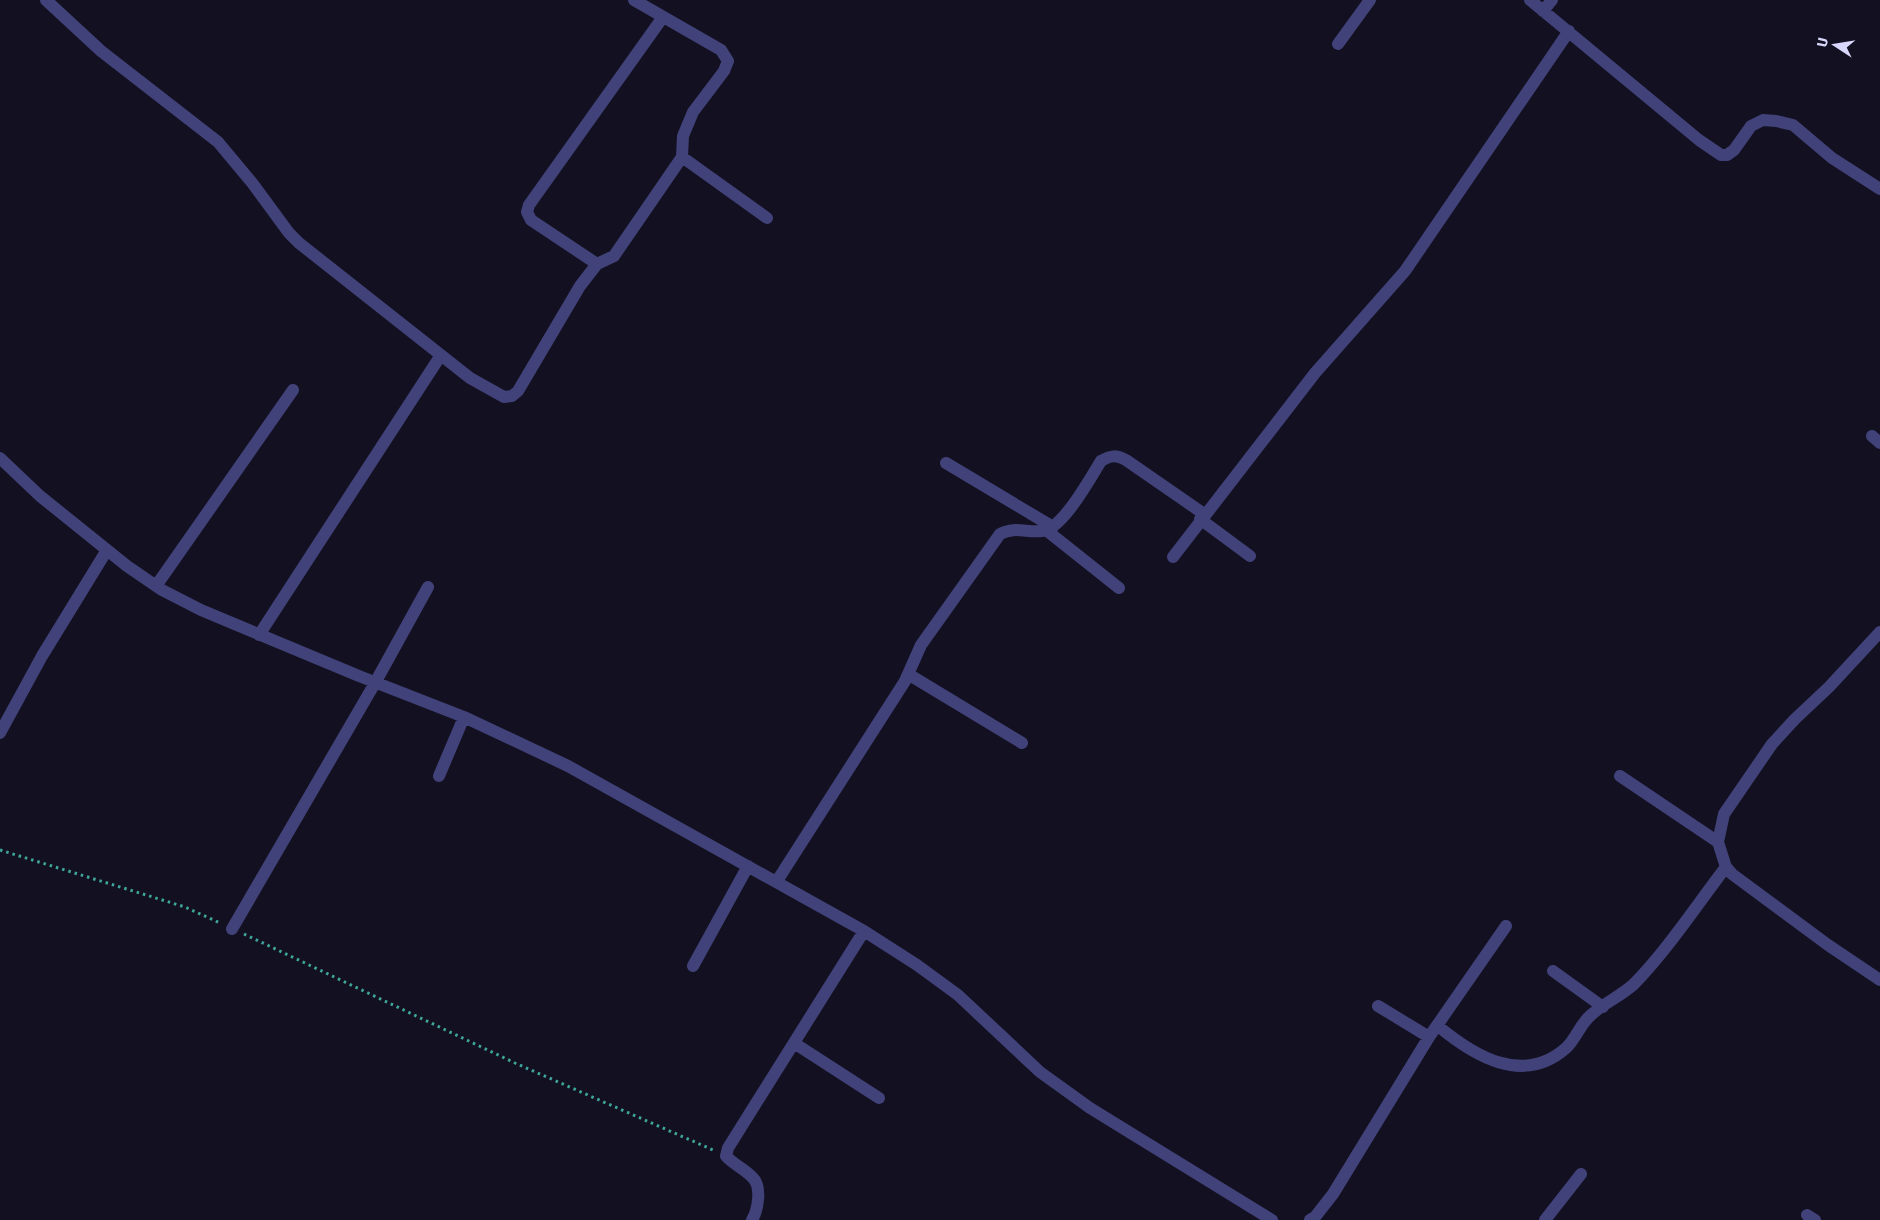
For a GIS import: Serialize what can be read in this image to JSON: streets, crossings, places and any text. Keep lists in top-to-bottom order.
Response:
{
  "north": "left"
}
